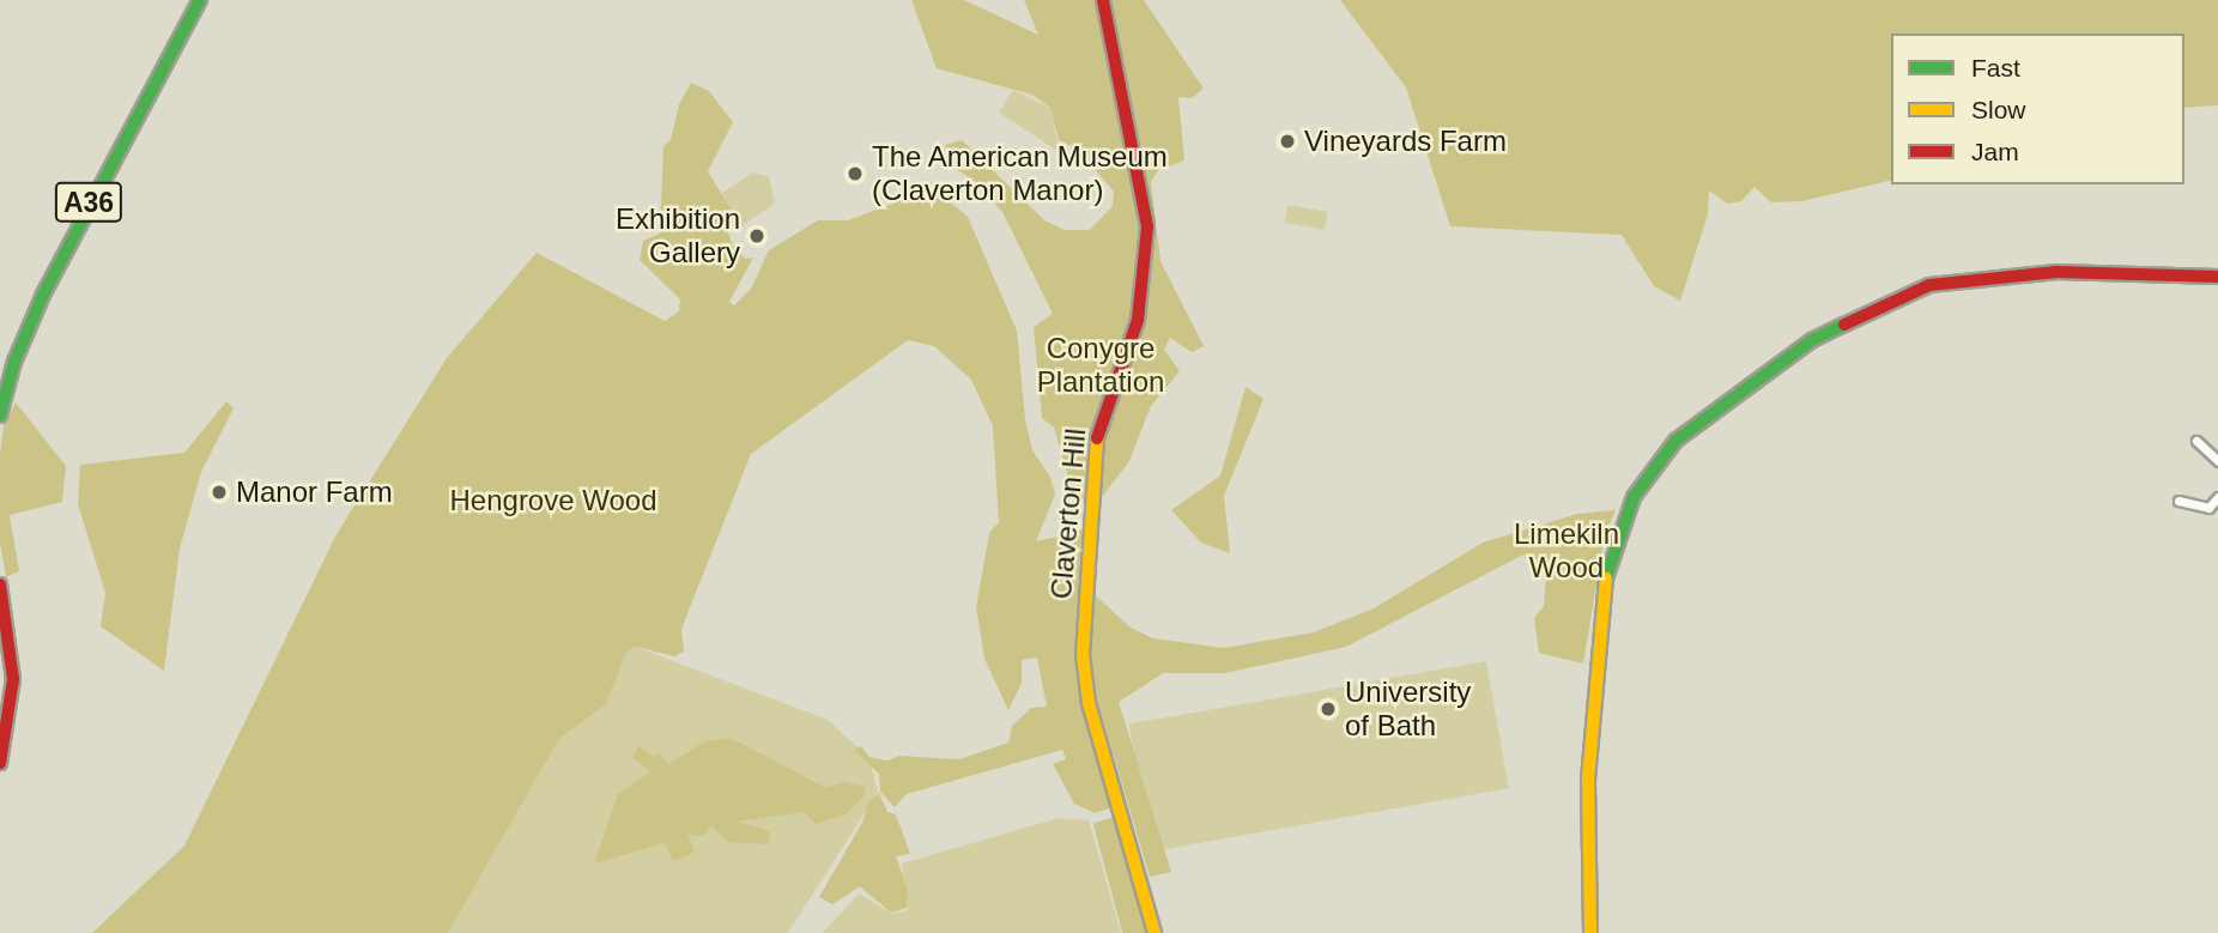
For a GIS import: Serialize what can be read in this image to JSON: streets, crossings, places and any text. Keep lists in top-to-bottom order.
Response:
{
  "streets": {
    "main road": ["A36", "Claverton Hill"]
  },
  "parks": ["Conygre Plantation", "Hengrove Wood", "Limekiln Wood"],
  "places": [
    "Vineyards Farm",
    "The American Museum (Claverton Manor)",
    "Exhibition Gallery",
    "Manor Farm",
    "University of Bath"
  ],
  "legend": ["Fast", "Slow", "Jam"]
}
